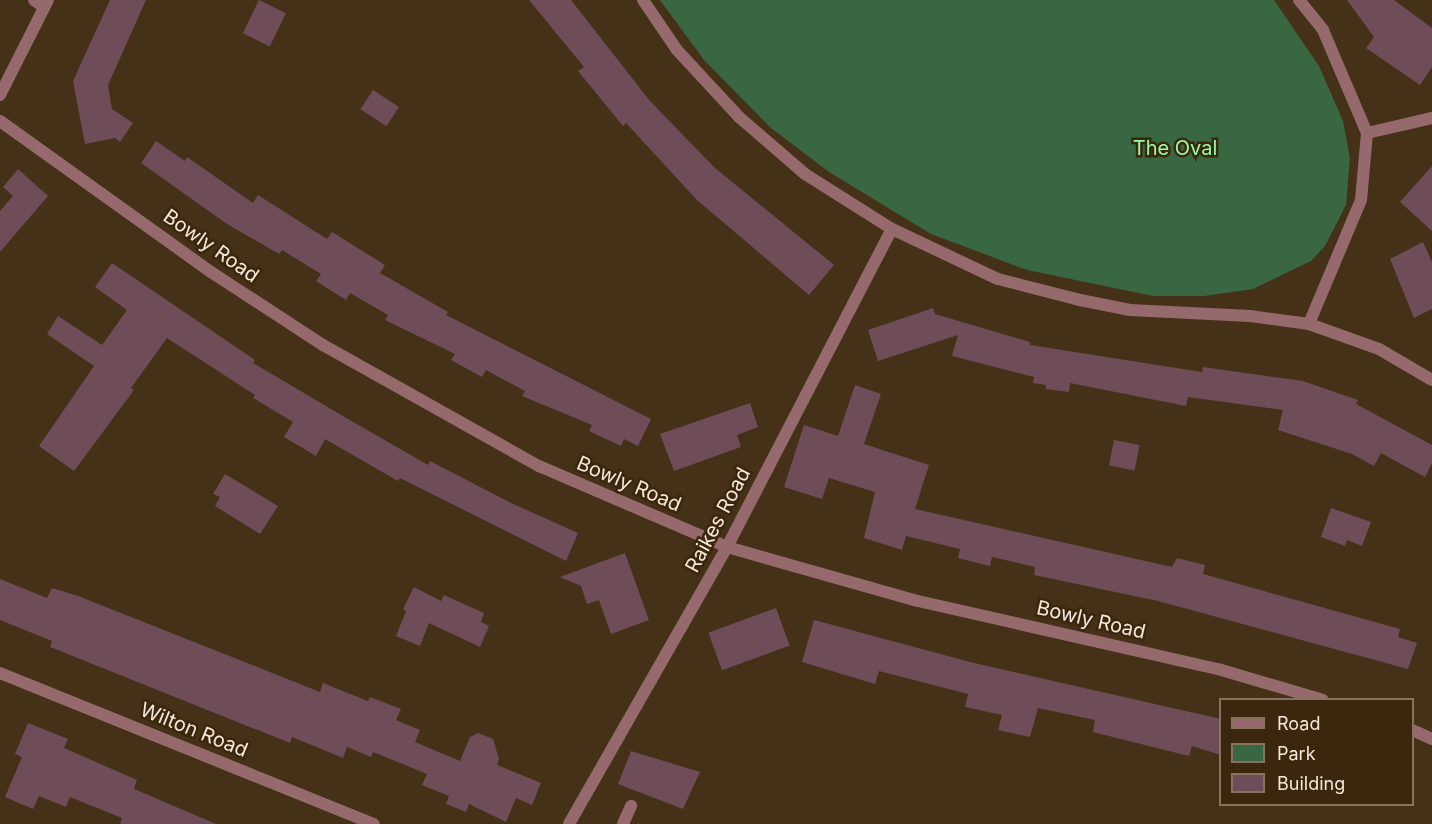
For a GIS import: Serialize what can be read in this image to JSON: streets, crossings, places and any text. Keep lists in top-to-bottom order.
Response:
{
  "streets": {
    "street": ["Bowly Road", "Raikes Road", "Wilton Road"]
  },
  "crossings": [
    ["Bowly Road", "Raikes Road"]
  ],
  "parks": ["The Oval"],
  "legend": ["Road", "Park", "Building"]
}
